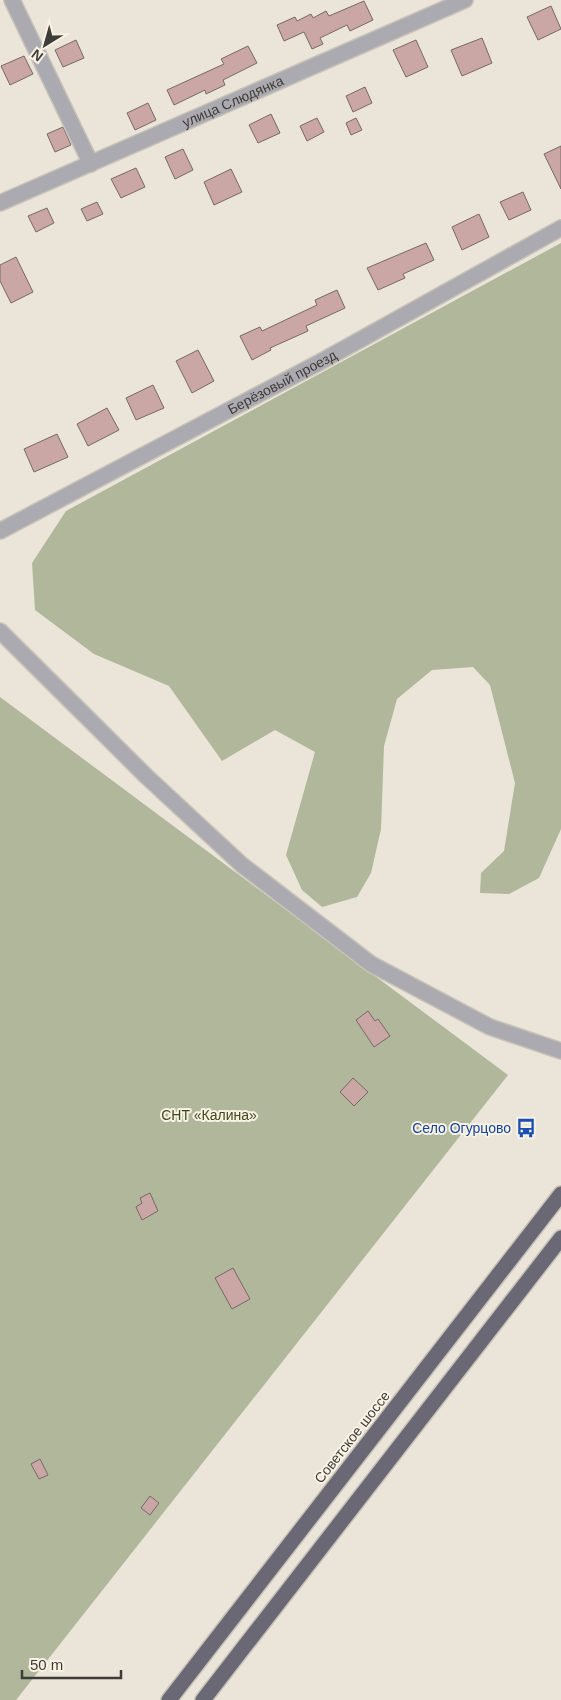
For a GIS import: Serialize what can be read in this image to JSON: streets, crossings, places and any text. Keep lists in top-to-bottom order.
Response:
{
  "streets": {
    "highway": ["Советское шоссе"],
    "street": ["улица Слюдянка", "Берёзовый проезд"]
  },
  "parks": ["СНТ «Калина»"],
  "places": {
    "bus stop": ["Село Огурцово"]
  },
  "scale_bar": "50 m",
  "north": "bottom left"
}
